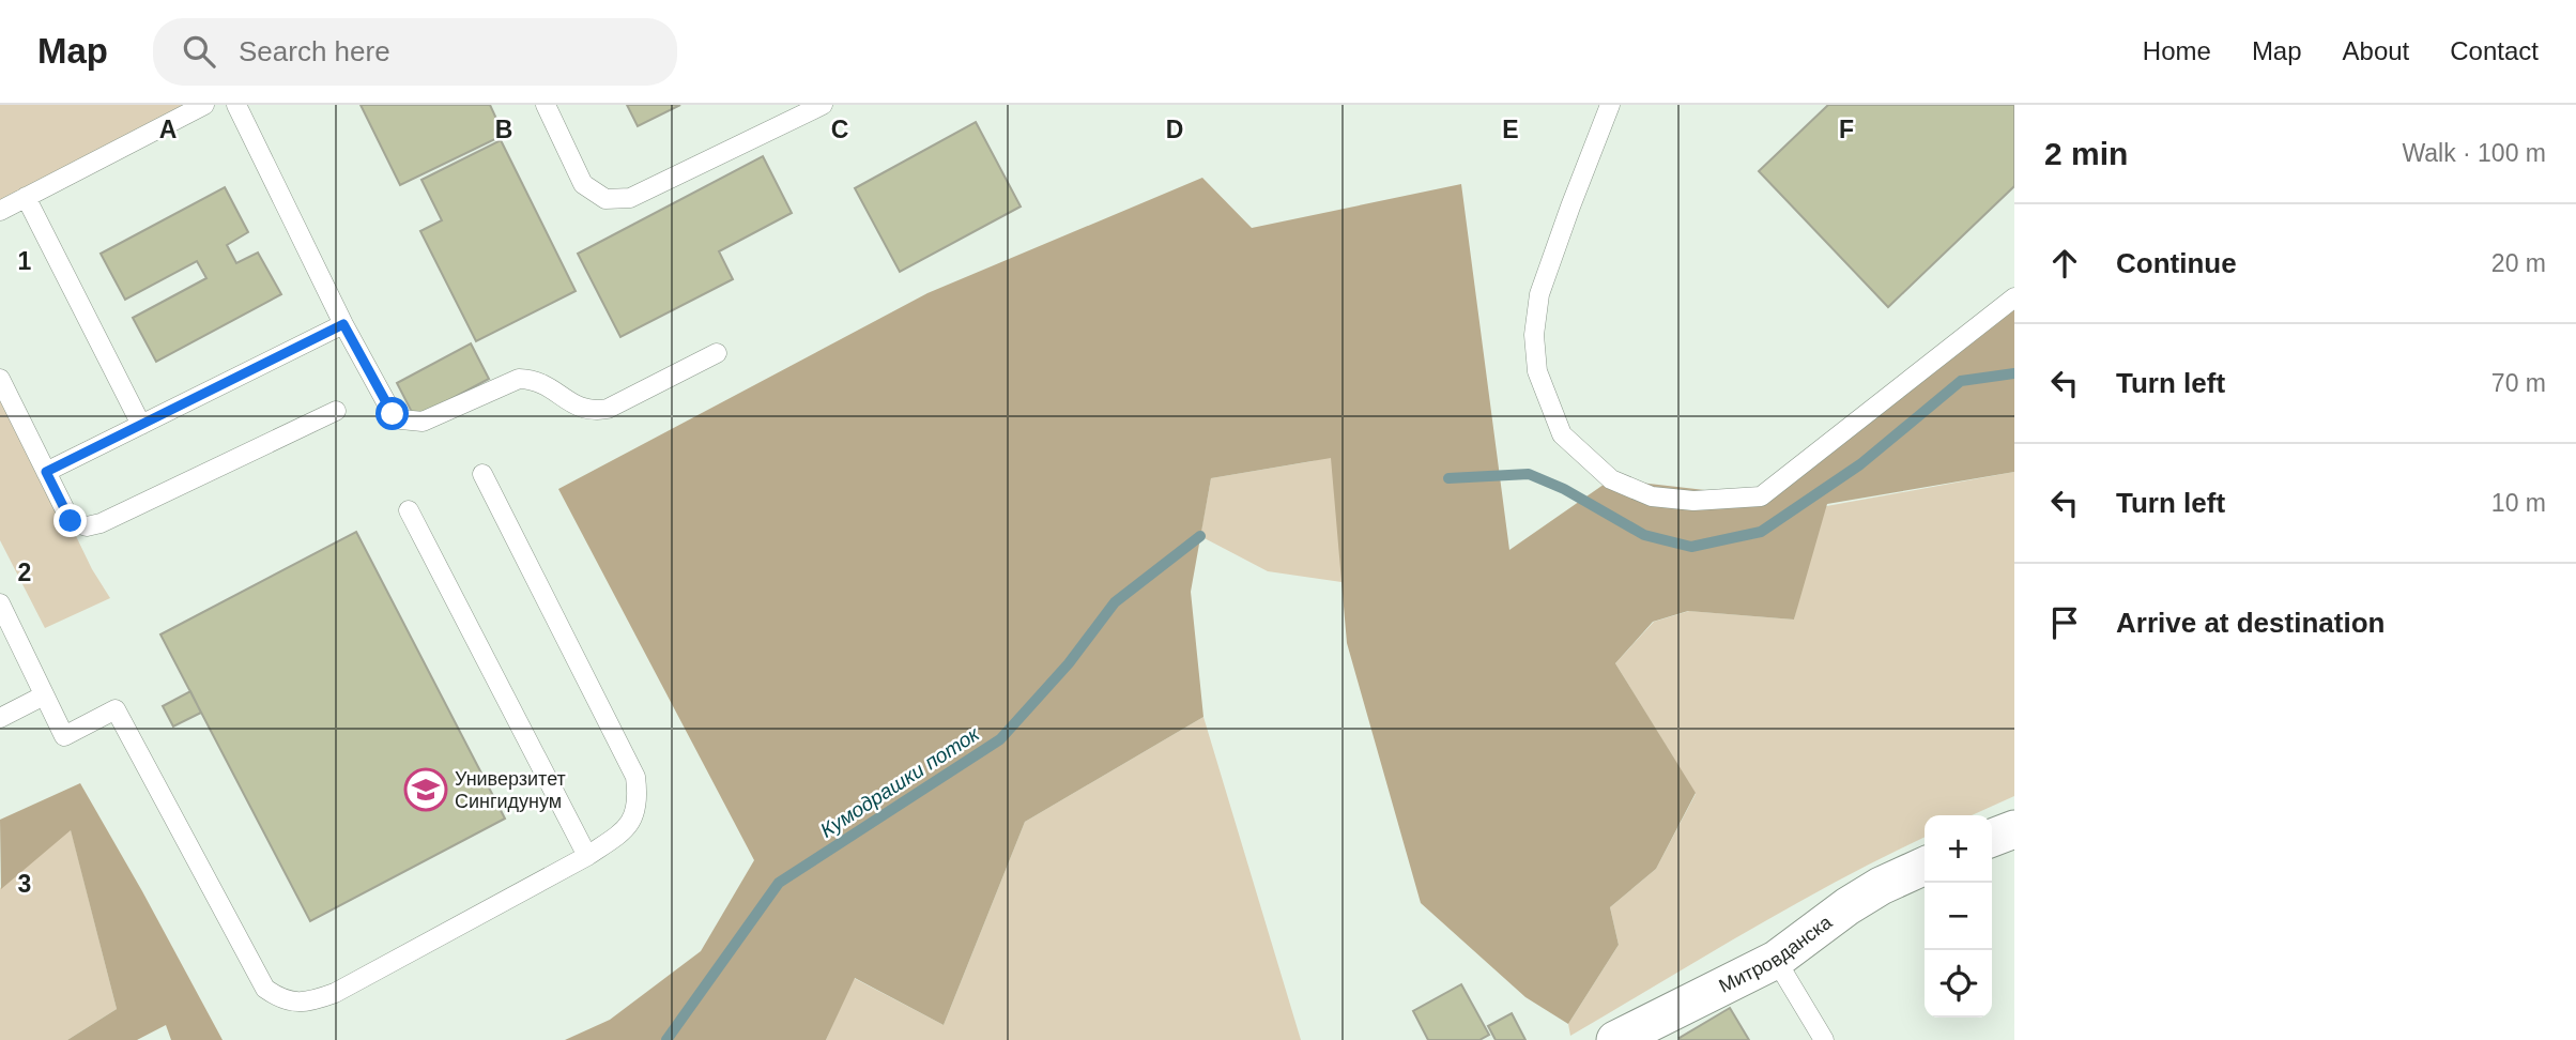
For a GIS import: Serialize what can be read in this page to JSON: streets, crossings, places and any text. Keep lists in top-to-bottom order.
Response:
{
  "streets": {
    "street": ["Митровданска"]
  },
  "water": ["Кумодрашки поток"],
  "places": {
    "school or university": ["Универзитет Сингидунум"]
  },
  "page": {
    "header": "Map",
    "search": "Search here",
    "nav": [
      "Home",
      "Map",
      "About",
      "Contact"
    ],
    "heading": ["2 min", "Walk · 100 m"],
    "list": [
      ["Continue", "20 m"],
      ["Turn left", "70 m"],
      ["Turn left", "10 m"],
      "Arrive at destination"
    ],
    "map_buttons": ["+", "−"]
  },
  "grid": {
    "columns": [
      "A",
      "B",
      "C",
      "D",
      "E",
      "F"
    ],
    "rows": ["1", "2", "3"]
  }
}
